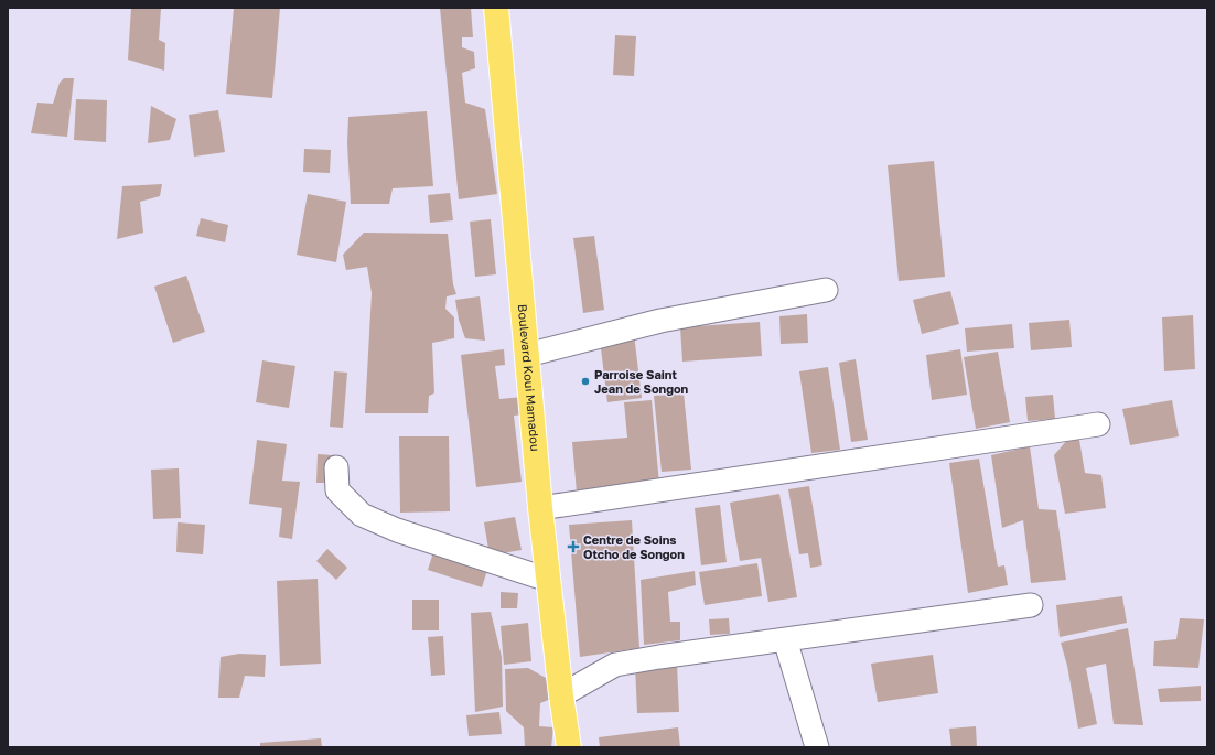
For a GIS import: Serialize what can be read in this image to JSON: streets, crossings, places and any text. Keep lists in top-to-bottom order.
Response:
{
  "streets": {
    "main road": ["Boulevard Koui Mamadou"]
  },
  "places": {
    "other": ["Parroise Saint Jean de Songon"],
    "health": ["Centre de Soins Otcho de Songon"]
  }
}
